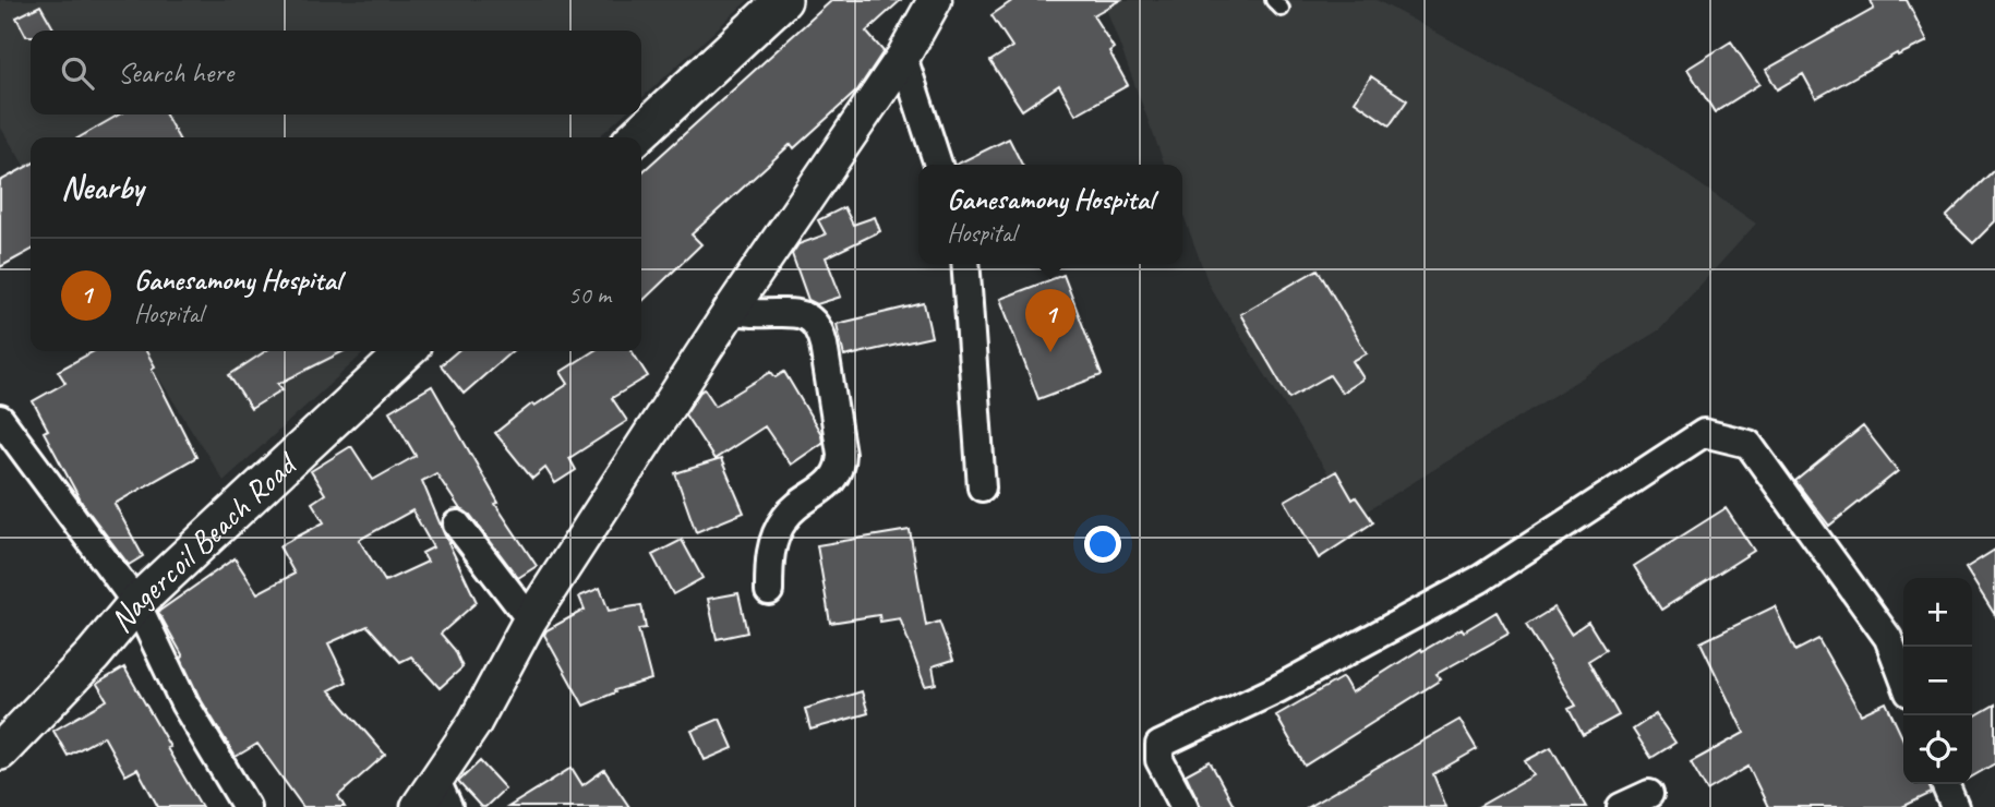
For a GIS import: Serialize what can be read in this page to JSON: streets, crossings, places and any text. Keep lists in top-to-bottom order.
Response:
{
  "streets": {
    "main road": ["Nagercoil Beach Road"]
  },
  "page": {
    "search": "Search here",
    "heading": "Nearby",
    "popup": ["Ganesamony Hospital", "Hospital"],
    "list": [
      {
        "mark": "1",
        "name": "Ganesamony Hospital",
        "note": "Hospital",
        "value": "50 m"
      }
    ],
    "pins": "1",
    "map_buttons": ["+", "−"]
  }
}
